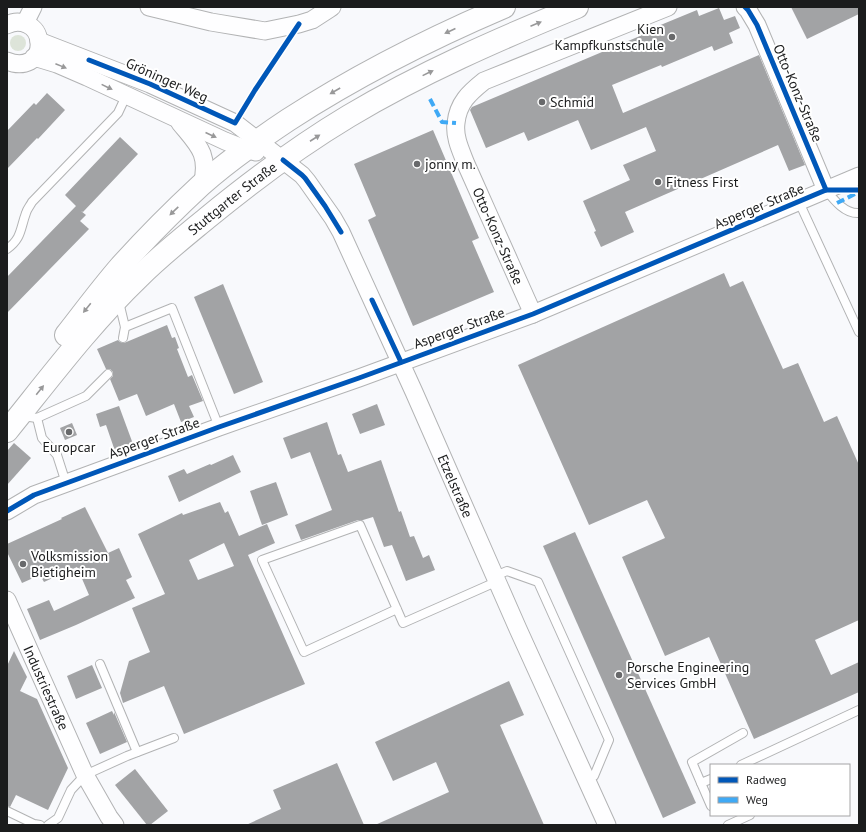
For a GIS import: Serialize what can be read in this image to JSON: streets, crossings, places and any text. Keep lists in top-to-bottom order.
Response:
{
  "streets": {
    "main road": ["Stuttgarter Straße"],
    "street": [
      "Gröninger Weg",
      "Otto-Konz-Straße",
      "Asperger Straße",
      "Etzelstraße",
      "Industriestraße"
    ]
  },
  "crossings": [
    ["Gröninger Weg", "Stuttgarter Straße"],
    ["Gröninger Weg", "Etzelstraße"],
    ["Otto-Konz-Straße", "Asperger Straße"],
    ["Stuttgarter Straße", "Etzelstraße"],
    ["Asperger Straße", "Etzelstraße"]
  ],
  "places": [
    "Kien Kampfkunstschule",
    "Schmid",
    "jonny m.",
    "Fitness First",
    "Europcar",
    "Volksmission Bietigheim",
    "Porsche Engineering Services GmbH"
  ],
  "legend": ["Radweg", "Weg"]
}
